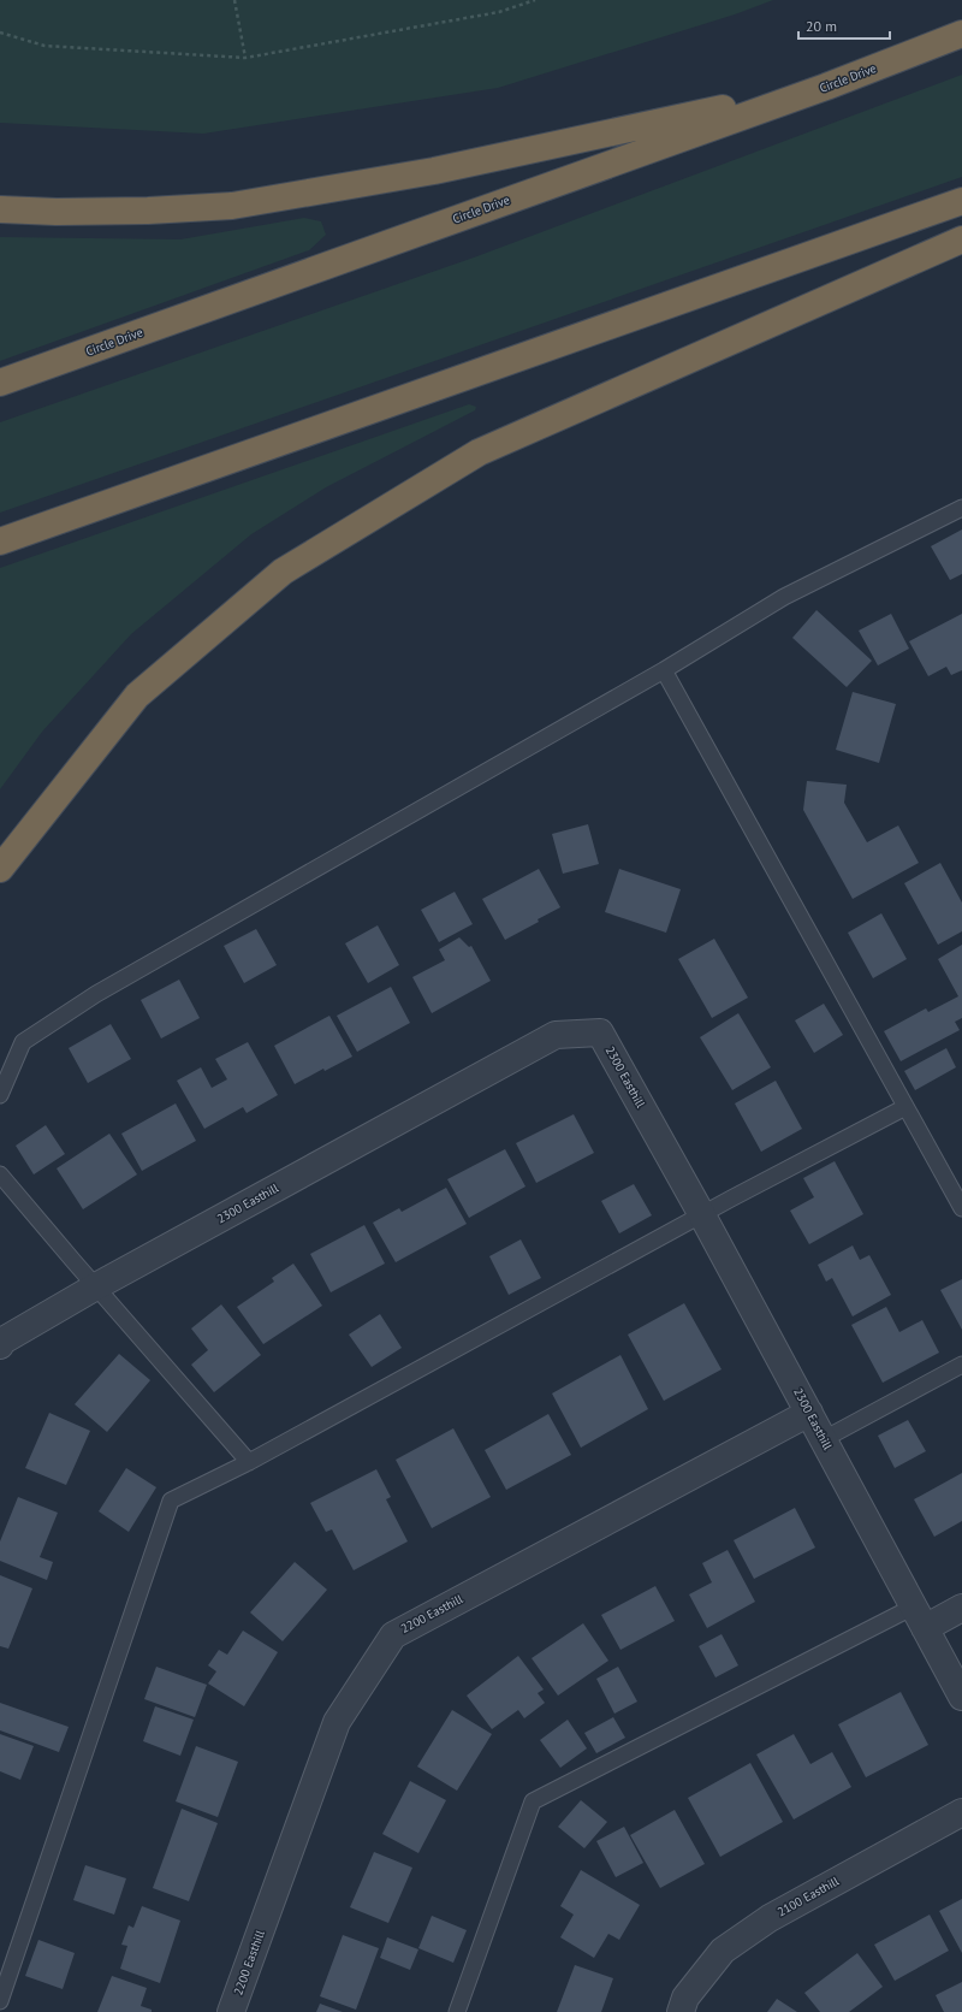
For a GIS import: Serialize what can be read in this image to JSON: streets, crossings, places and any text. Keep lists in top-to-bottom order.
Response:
{
  "streets": {
    "highway": ["Circle Drive"],
    "street": ["2300 Easthill", "2200 Easthill", "2100 Easthill"]
  },
  "crossings": [
    ["2300 Easthill", "2200 Easthill"]
  ],
  "scale_bar": "20 m"
}
